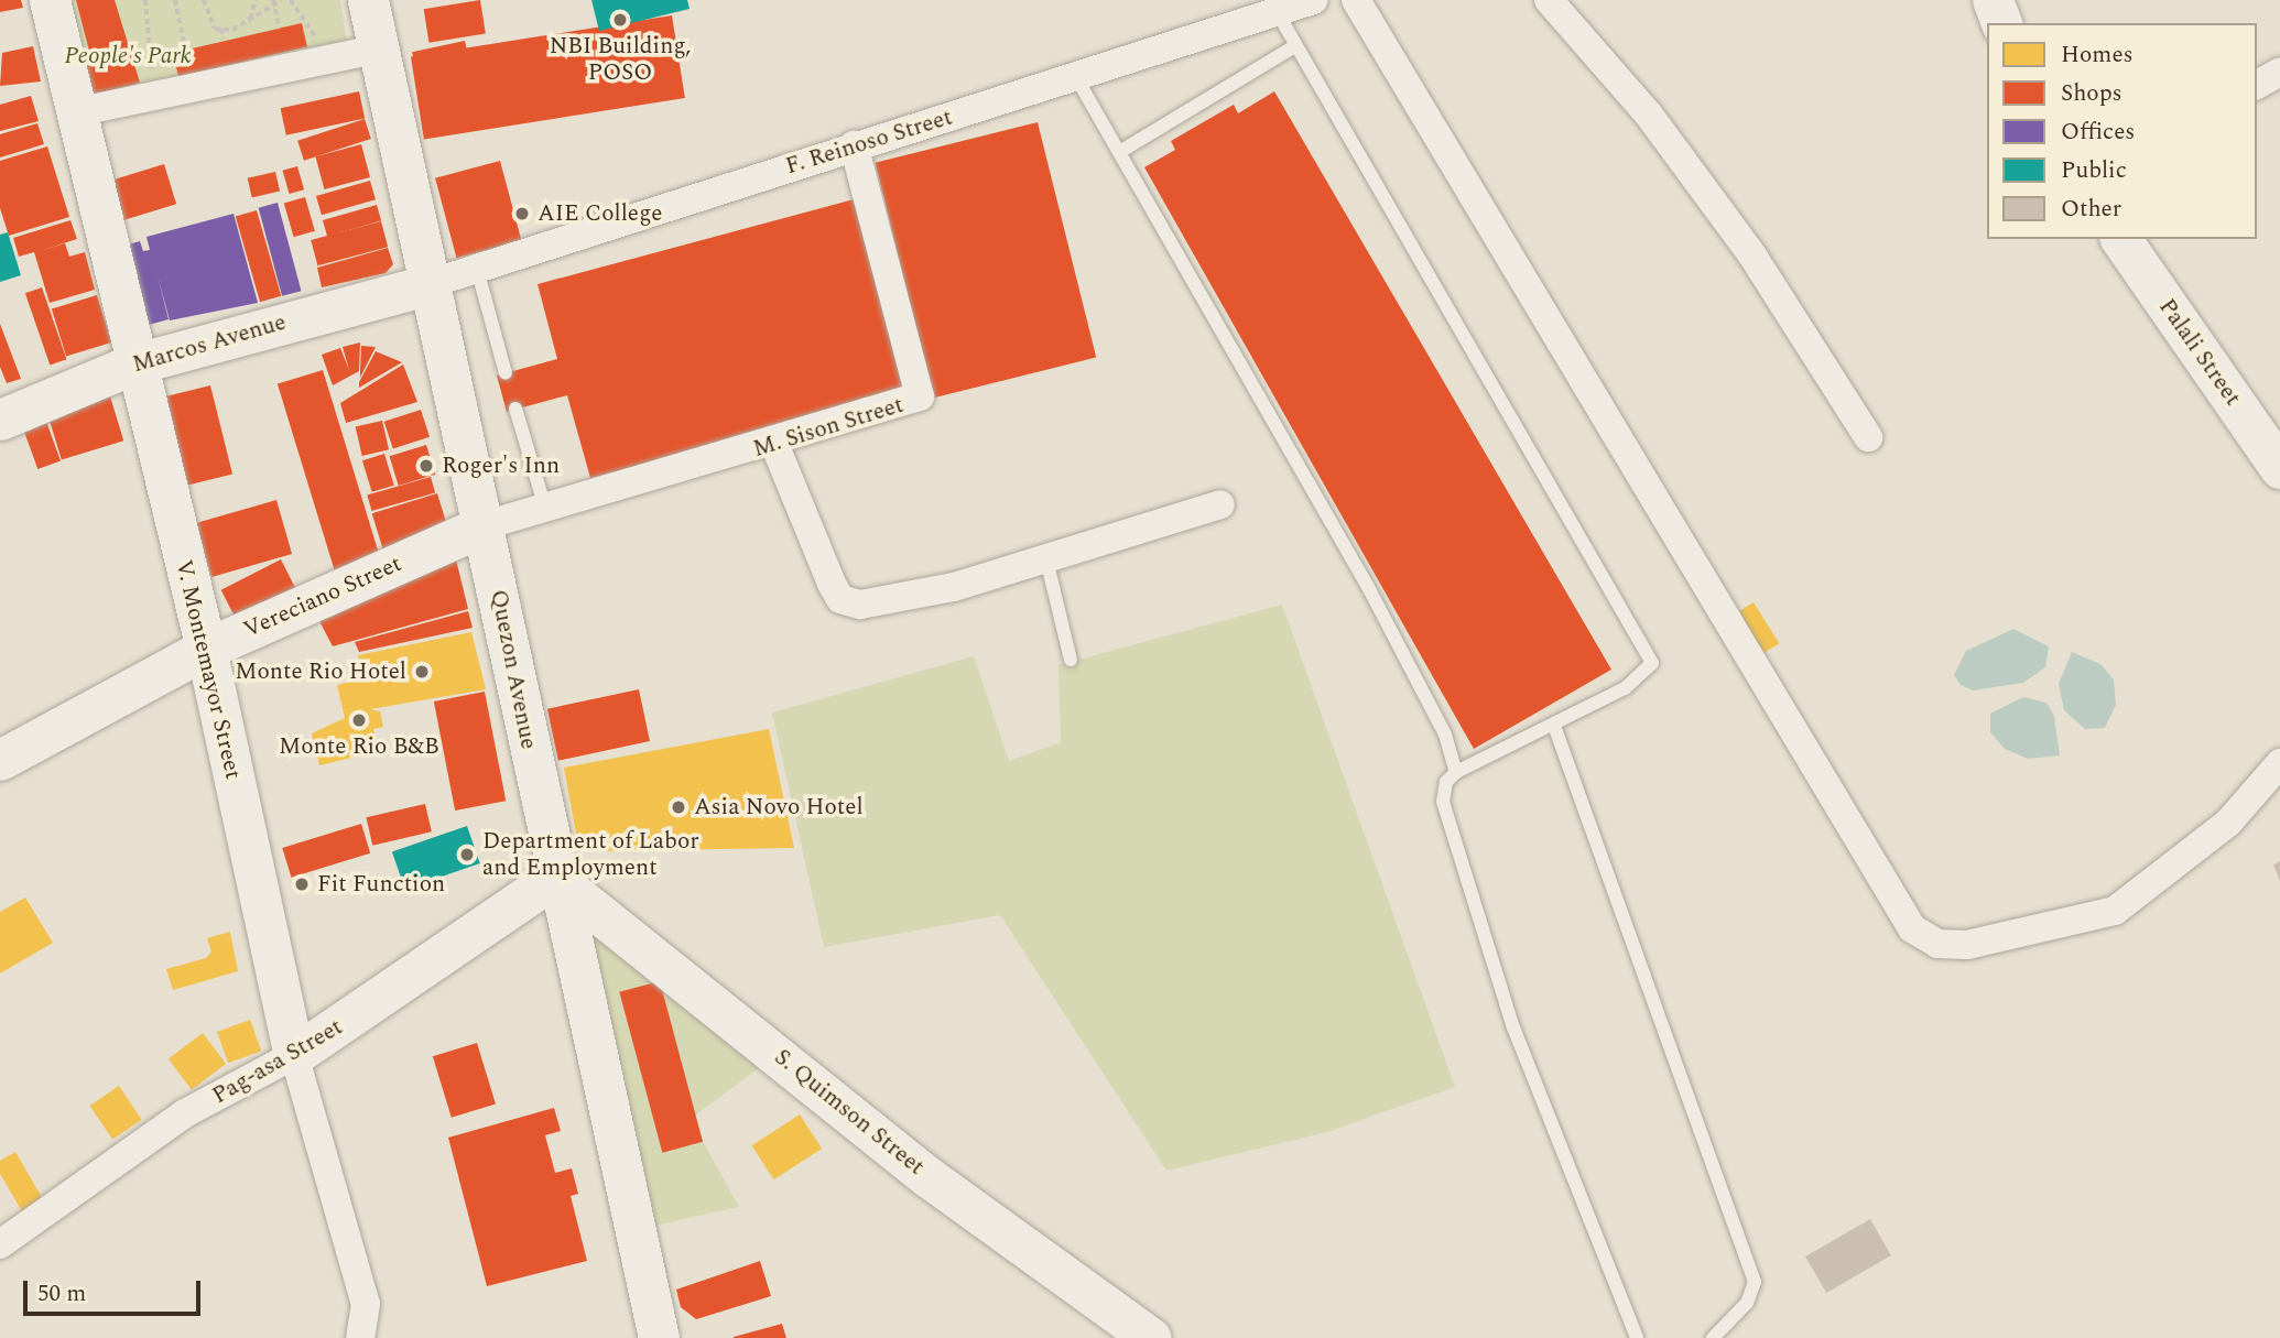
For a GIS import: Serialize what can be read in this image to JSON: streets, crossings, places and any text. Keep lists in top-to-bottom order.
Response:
{
  "streets": {
    "street": [
      "F. Reinoso Street",
      "Marcos Avenue",
      "Palali Street",
      "M. Sison Street",
      "Vereciano Street",
      "V. Montemayor Street",
      "Quezon Avenue",
      "Pag-asa Street",
      "S. Quimson Street"
    ]
  },
  "crossings": [
    ["F. Reinoso Street", "Marcos Avenue"],
    ["F. Reinoso Street", "M. Sison Street"],
    ["F. Reinoso Street", "Quezon Avenue"],
    ["Marcos Avenue", "V. Montemayor Street"],
    ["Marcos Avenue", "Quezon Avenue"],
    ["M. Sison Street", "Vereciano Street"],
    ["M. Sison Street", "Quezon Avenue"],
    ["Vereciano Street", "V. Montemayor Street"],
    ["Vereciano Street", "Quezon Avenue"],
    ["V. Montemayor Street", "Pag-asa Street"],
    ["Quezon Avenue", "Pag-asa Street"],
    ["Quezon Avenue", "S. Quimson Street"],
    ["Pag-asa Street", "S. Quimson Street"]
  ],
  "parks": ["People's Park"],
  "places": [
    "NBI Building, POSO",
    "AIE College",
    "Roger's Inn",
    "Monte Rio Hotel",
    "Monte Rio B&B",
    "Asia Novo Hotel",
    "Department of Labor and Employment",
    "Fit Function"
  ],
  "legend": [
    "Homes",
    "Shops",
    "Offices",
    "Public",
    "Other"
  ],
  "scale_bar": "50 m"
}
